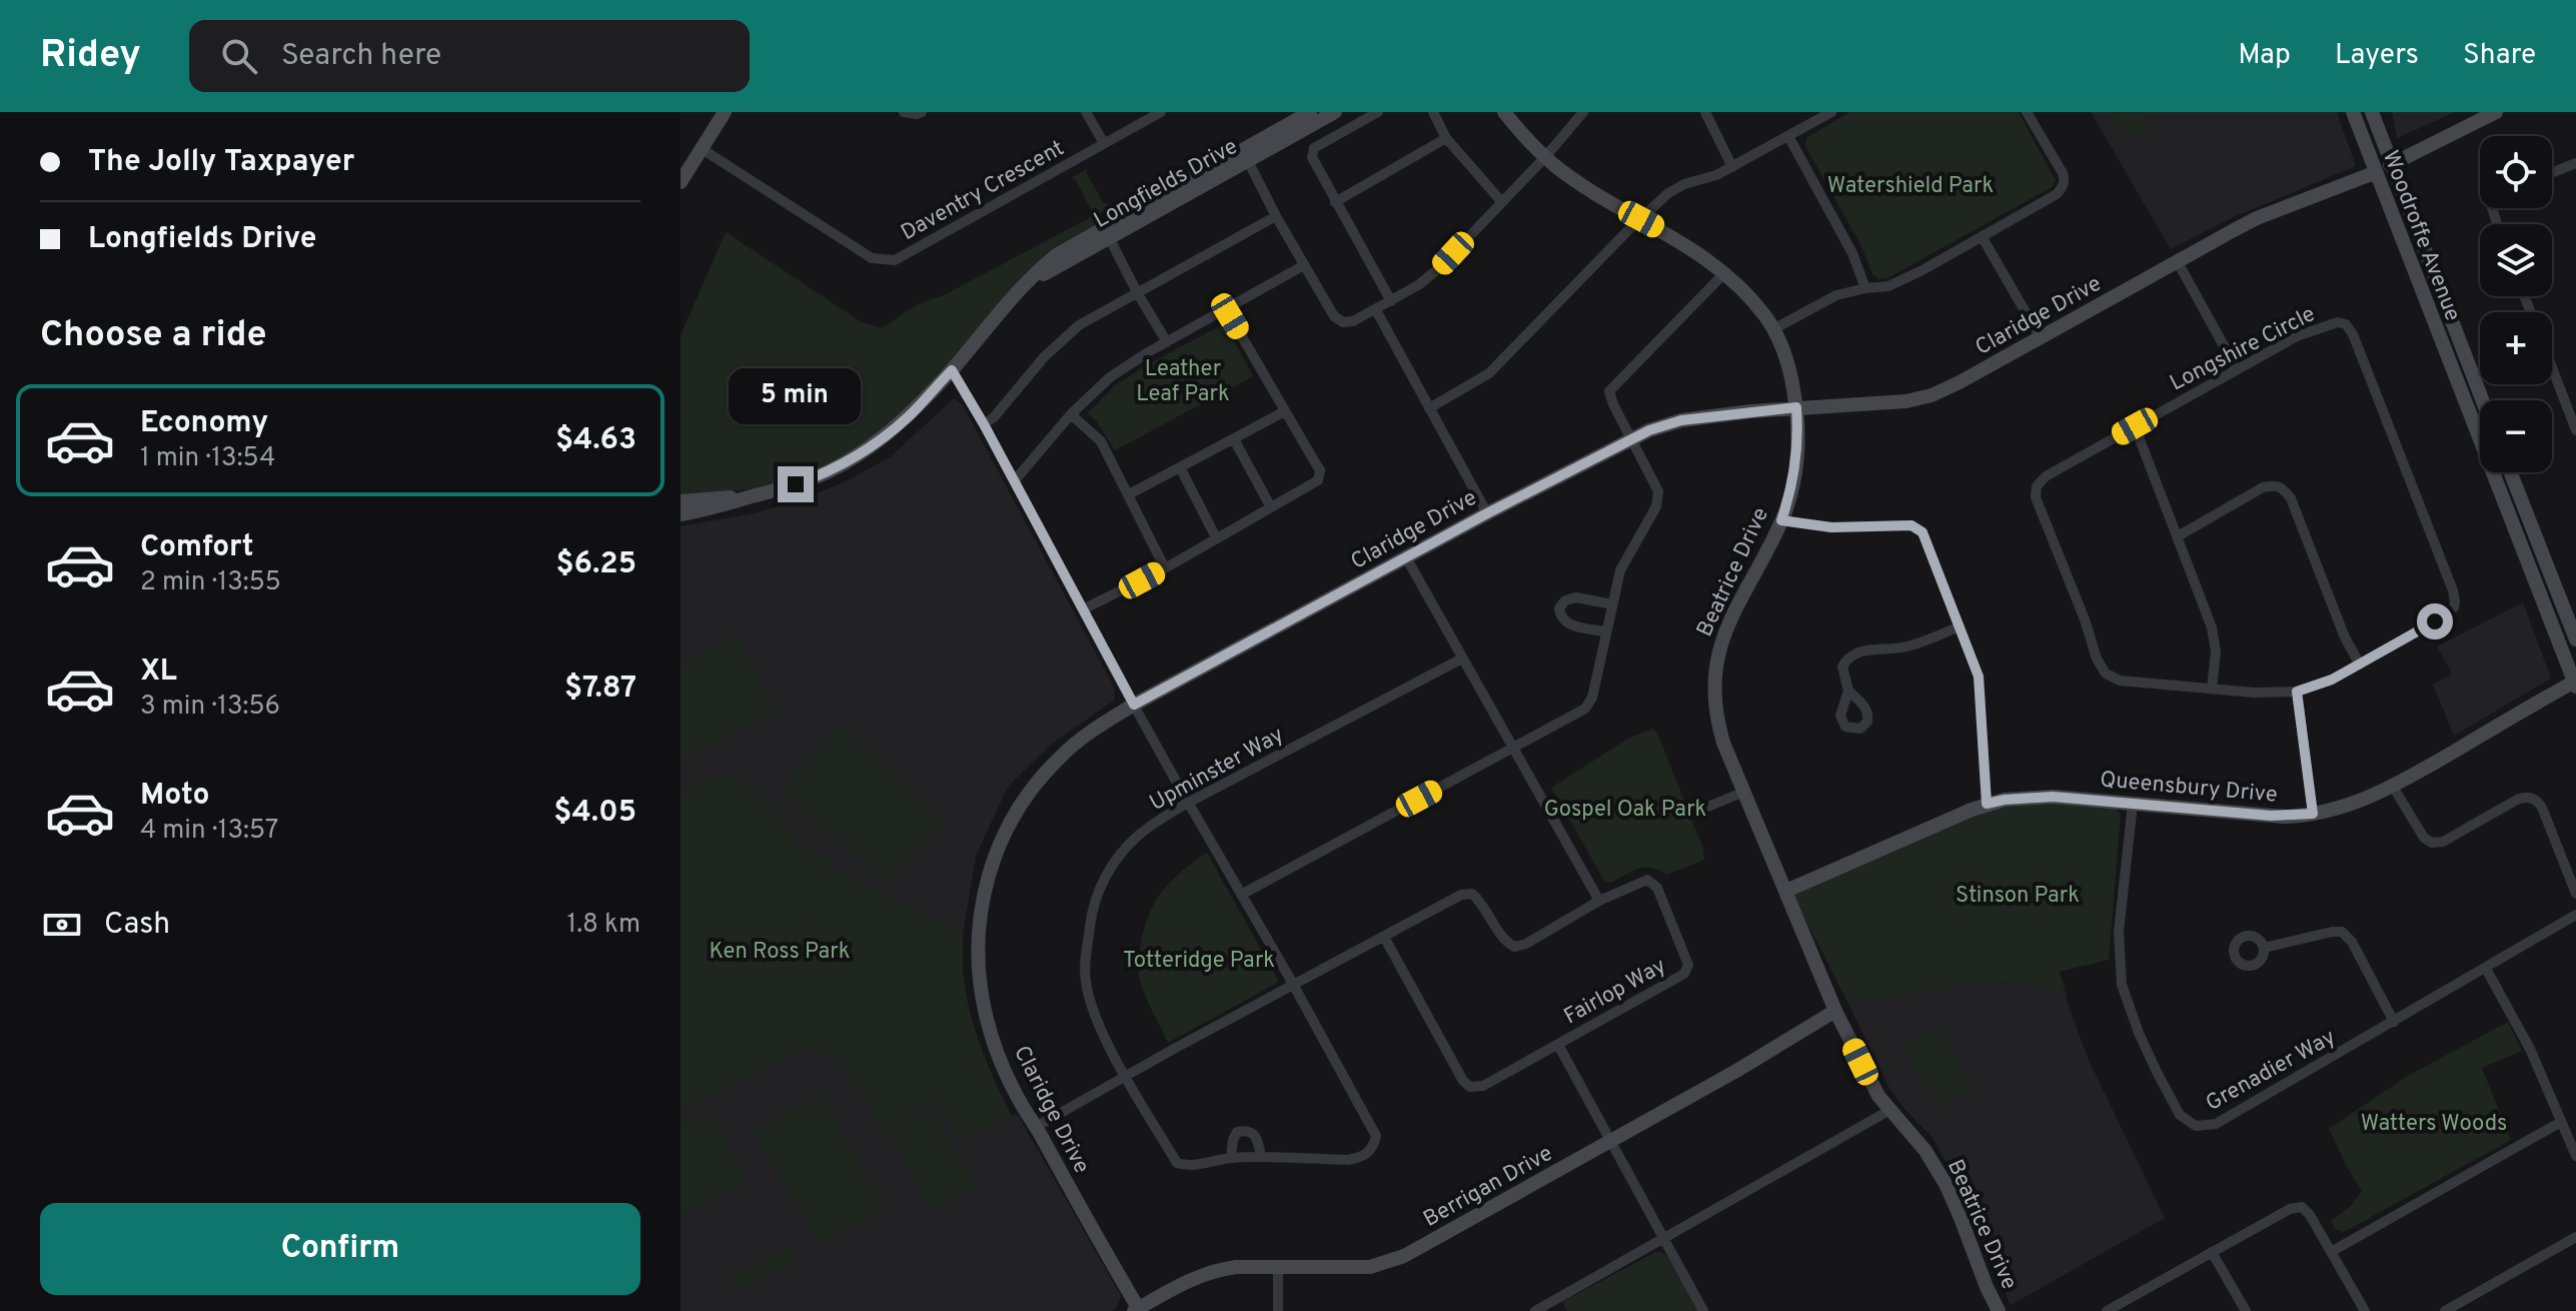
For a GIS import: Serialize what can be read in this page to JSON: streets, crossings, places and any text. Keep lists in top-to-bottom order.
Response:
{
  "streets": {
    "street": [
      "Longfields Drive",
      "Daventry Crescent",
      "Woodroffe Avenue",
      "Claridge Drive",
      "Longshire Circle",
      "Beatrice Drive",
      "Upminster Way",
      "Queensbury Drive",
      "Fairlop Way",
      "Grenadier Way",
      "Berrigan Drive"
    ]
  },
  "crossings": [
    ["Woodroffe Avenue", "Claridge Drive"],
    ["Woodroffe Avenue", "Queensbury Drive"],
    ["Claridge Drive", "Beatrice Drive"],
    ["Claridge Drive", "Fairlop Way"],
    ["Claridge Drive", "Berrigan Drive"],
    ["Beatrice Drive", "Queensbury Drive"],
    ["Beatrice Drive", "Berrigan Drive"],
    ["Upminster Way", "Fairlop Way"],
    ["Queensbury Drive", "Grenadier Way"]
  ],
  "parks": [
    "Watershield Park",
    "Leather Leaf Park",
    "Gospel Oak Park",
    "Stinson Park",
    "Ken Ross Park",
    "Totteridge Park",
    "Watters Woods"
  ],
  "page": {
    "header": "Ridey",
    "search": "Search here",
    "nav": ["Map", "Layers", "Share"],
    "banner": ["The Jolly Taxpayer", "Longfields Drive"],
    "map_buttons": ["+", "−"],
    "heading": "Choose a ride",
    "bubble": "5 min",
    "list": [
      {
        "name": "Economy",
        "note": "1 min · 13:54",
        "value": "$4.63"
      },
      {
        "name": "Comfort",
        "note": "2 min · 13:55",
        "value": "$6.25"
      },
      {
        "name": "XL",
        "note": "3 min · 13:56",
        "value": "$7.87"
      },
      {
        "name": "Moto",
        "note": "4 min · 13:57",
        "value": "$4.05"
      }
    ],
    "pay": ["Cash", "1.8 km"],
    "buttons": "Confirm"
  }
}
